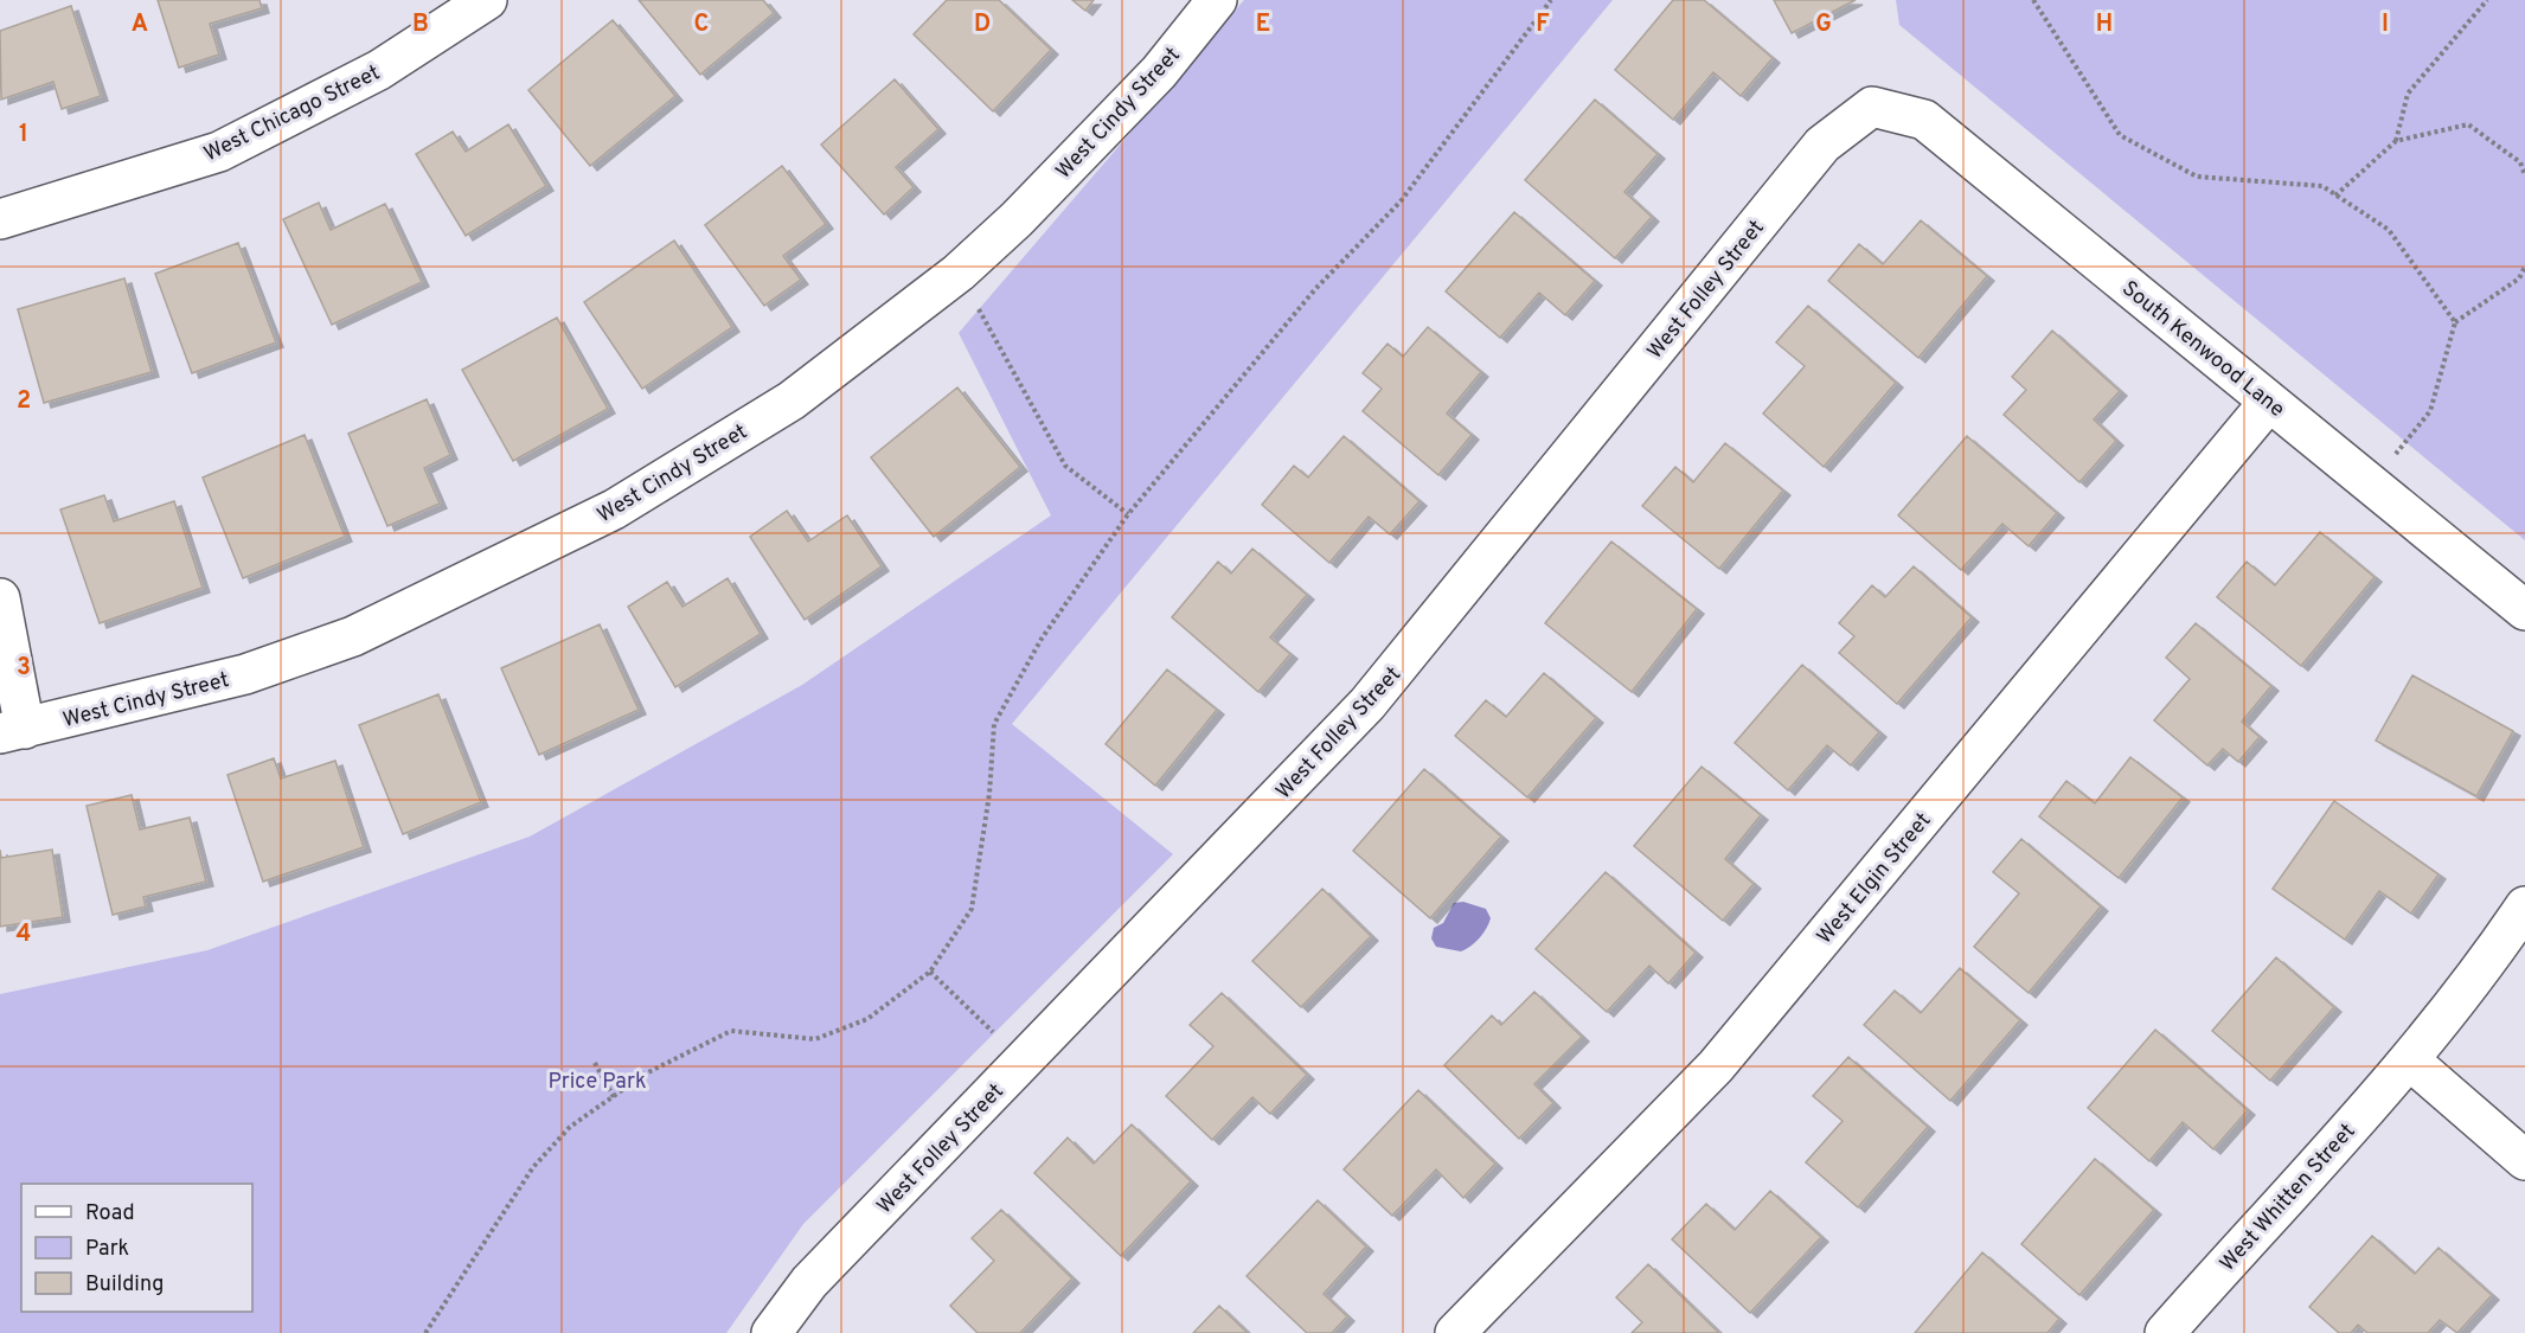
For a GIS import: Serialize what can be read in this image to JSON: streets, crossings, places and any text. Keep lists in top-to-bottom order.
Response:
{
  "streets": {
    "street": [
      "West Chicago Street",
      "West Cindy Street",
      "West Folley Street",
      "South Kenwood Lane",
      "West Elgin Street",
      "West Whitten Street"
    ]
  },
  "crossings": [
    ["West Folley Street", "South Kenwood Lane"],
    ["South Kenwood Lane", "West Elgin Street"]
  ],
  "parks": ["Price Park"],
  "legend": ["Road", "Park", "Building"],
  "grid": {
    "columns": [
      "A",
      "B",
      "C",
      "D",
      "E",
      "F",
      "G",
      "H",
      "I"
    ],
    "rows": [
      "1",
      "2",
      "3",
      "4"
    ]
  }
}
